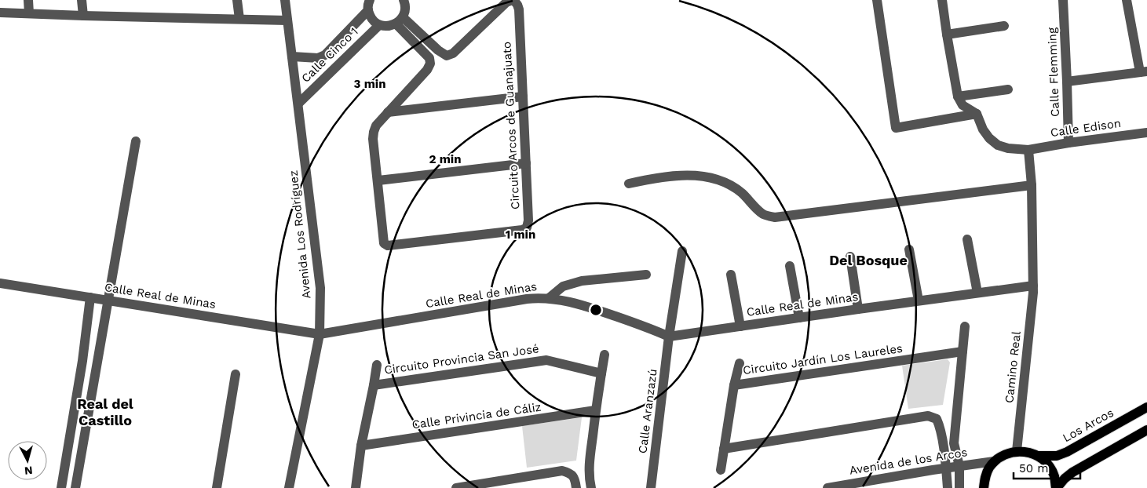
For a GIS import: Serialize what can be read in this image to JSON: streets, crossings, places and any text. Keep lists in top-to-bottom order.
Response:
{
  "streets": {
    "main road": ["Los Arcos"],
    "street": [
      "Calle Cinco 1",
      "Calle Flemming",
      "Circuito Arcos de Guanajuato",
      "Calle Edison",
      "Avenida Los Rodríguez",
      "Calle Real de Minas",
      "Circuito Provincia San José",
      "Circuito Jardín Los Laureles",
      "Camino Real",
      "Calle Aranzazú",
      "Calle Privincia de Cáliz",
      "Avenida de los Arcos"
    ]
  },
  "crossings": [
    ["Calle Cinco 1", "Avenida Los Rodríguez"],
    ["Calle Flemming", "Calle Edison"],
    ["Calle Edison", "Camino Real"],
    ["Avenida Los Rodríguez", "Calle Real de Minas"],
    ["Calle Real de Minas", "Camino Real"],
    ["Calle Real de Minas", "Calle Aranzazú"],
    ["Circuito Provincia San José", "Calle Privincia de Cáliz"],
    ["Camino Real", "Los Arcos"]
  ],
  "districts": ["Del Bosque", "Real del Castillo"],
  "scale_bar": "50 m",
  "north": "bottom",
  "rings": ["3 min", "2 min", "1 min"]
}
